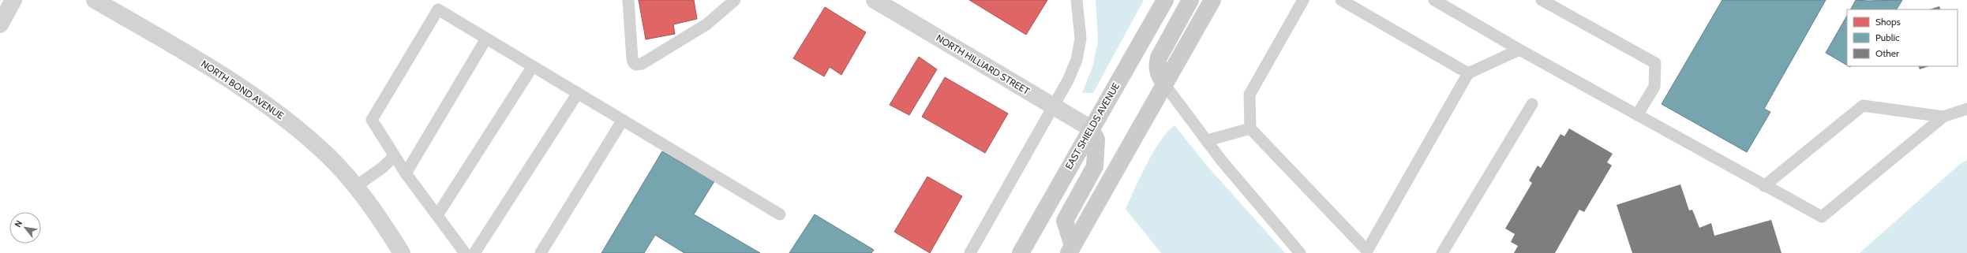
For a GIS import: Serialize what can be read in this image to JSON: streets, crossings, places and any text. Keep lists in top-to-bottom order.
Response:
{
  "streets": {
    "main road": ["EAST SHIELDS AVENUE"],
    "street": ["NORTH HILLIARD STREET", "NORTH BOND AVENUE"]
  },
  "crossings": [
    ["NORTH HILLIARD STREET", "EAST SHIELDS AVENUE"]
  ],
  "legend": ["Shops", "Public", "Other"],
  "north": "top left"
}
